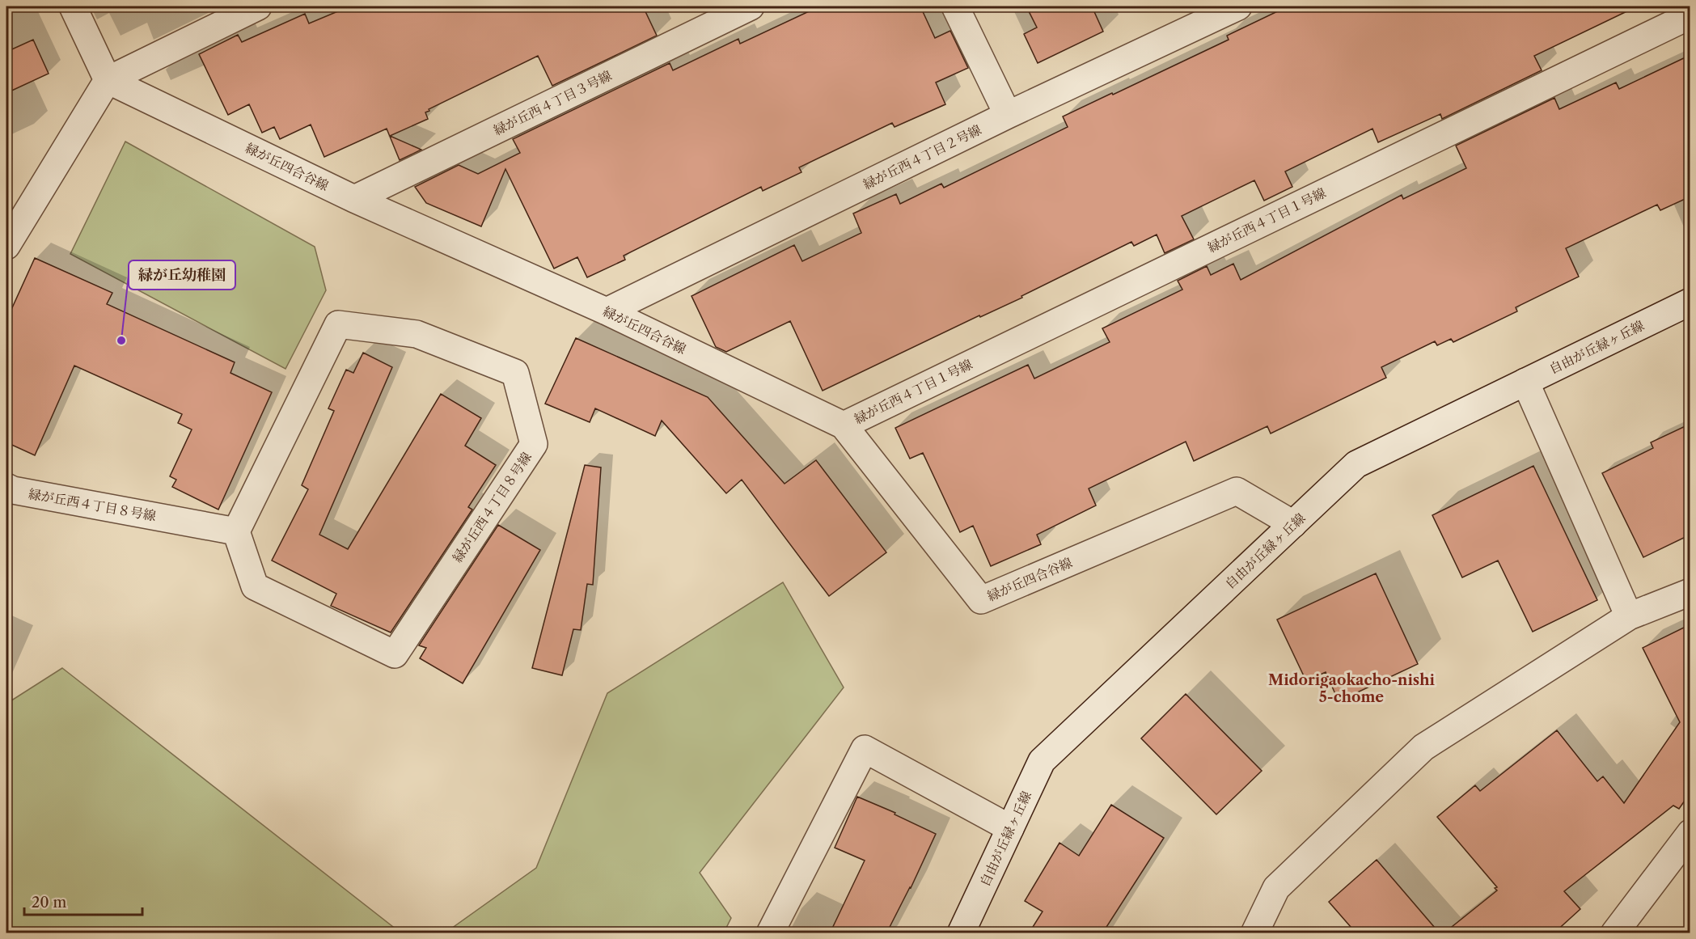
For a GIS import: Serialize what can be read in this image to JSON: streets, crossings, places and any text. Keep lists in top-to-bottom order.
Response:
{
  "streets": {
    "street": [
      "緑が丘西４丁目３号線",
      "緑が丘西４丁目２号線",
      "緑が丘四合谷線",
      "緑が丘西４丁目１号線",
      "自由が丘緑ヶ丘線",
      "緑が丘西４丁目８号線"
    ]
  },
  "crossings": [
    ["緑が丘西４丁目３号線", "緑が丘四合谷線"],
    ["緑が丘西４丁目２号線", "緑が丘四合谷線"],
    ["緑が丘四合谷線", "緑が丘西４丁目１号線"],
    ["緑が丘四合谷線", "自由が丘緑ヶ丘線"]
  ],
  "districts": ["Midorigaokacho-nishi 5-chome"],
  "places": ["緑が丘幼稚園"],
  "scale_bar": "20 m"
}
